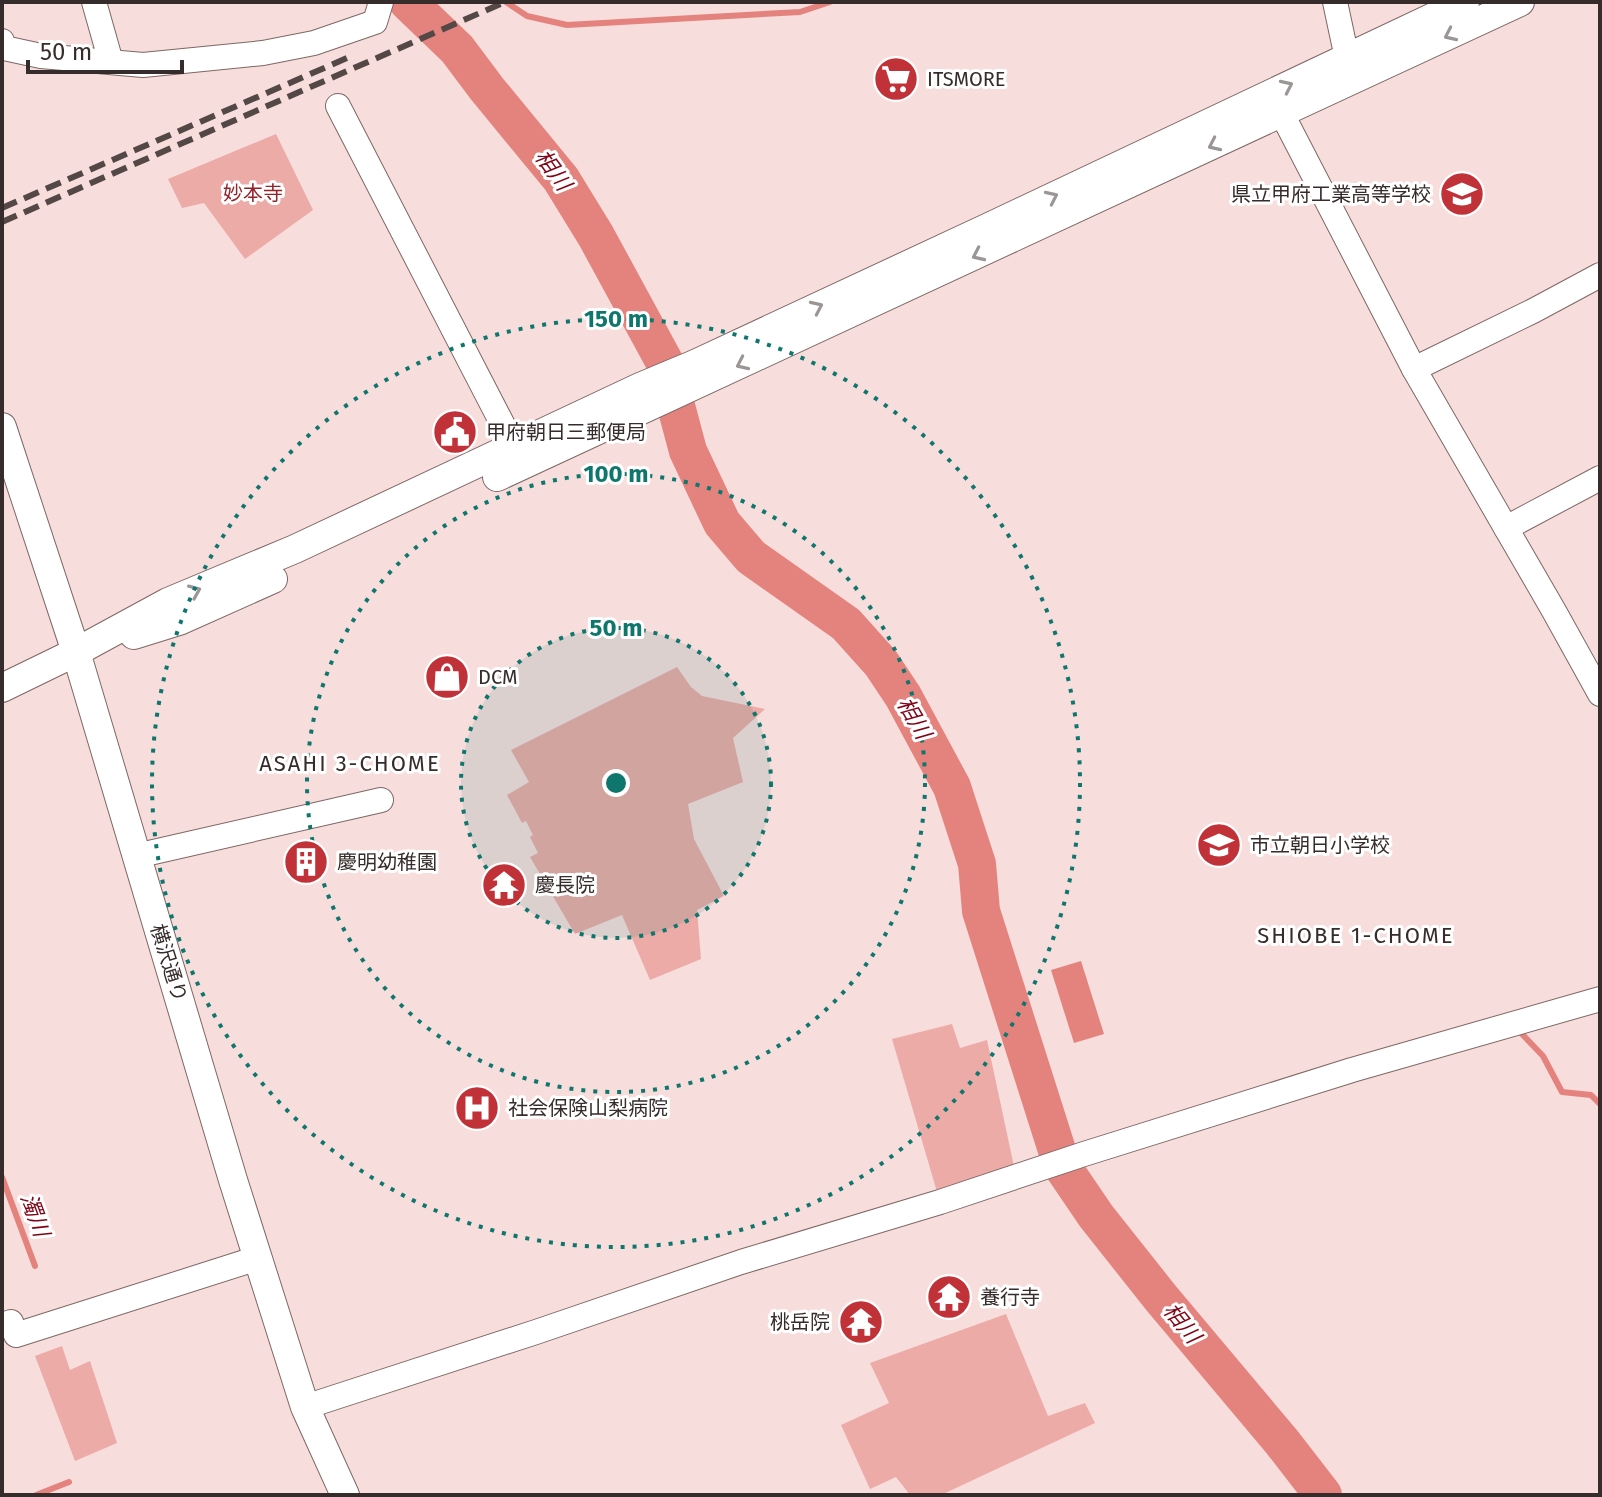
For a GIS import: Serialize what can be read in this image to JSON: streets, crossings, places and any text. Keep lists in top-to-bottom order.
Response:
{
  "streets": {
    "street": ["横沢通り"]
  },
  "districts": ["ASAHI 3-CHOME", "SHIOBE 1-CHOME"],
  "water": ["相川", "濁川"],
  "parks": ["妙本寺"],
  "places": {
    "supermarket": ["ITSMORE"],
    "school or university": ["県立甲府工業高等学校", "市立朝日小学校"],
    "public building": ["甲府朝日三郵便局"],
    "shop": ["DCM"],
    "building": ["慶明幼稚園"],
    "temple": ["慶長院", "養行寺", "桃岳院"],
    "hospital": ["社会保険山梨病院"]
  },
  "scale_bar": "50 m",
  "rings": ["150 m", "100 m", "50 m"]
}
